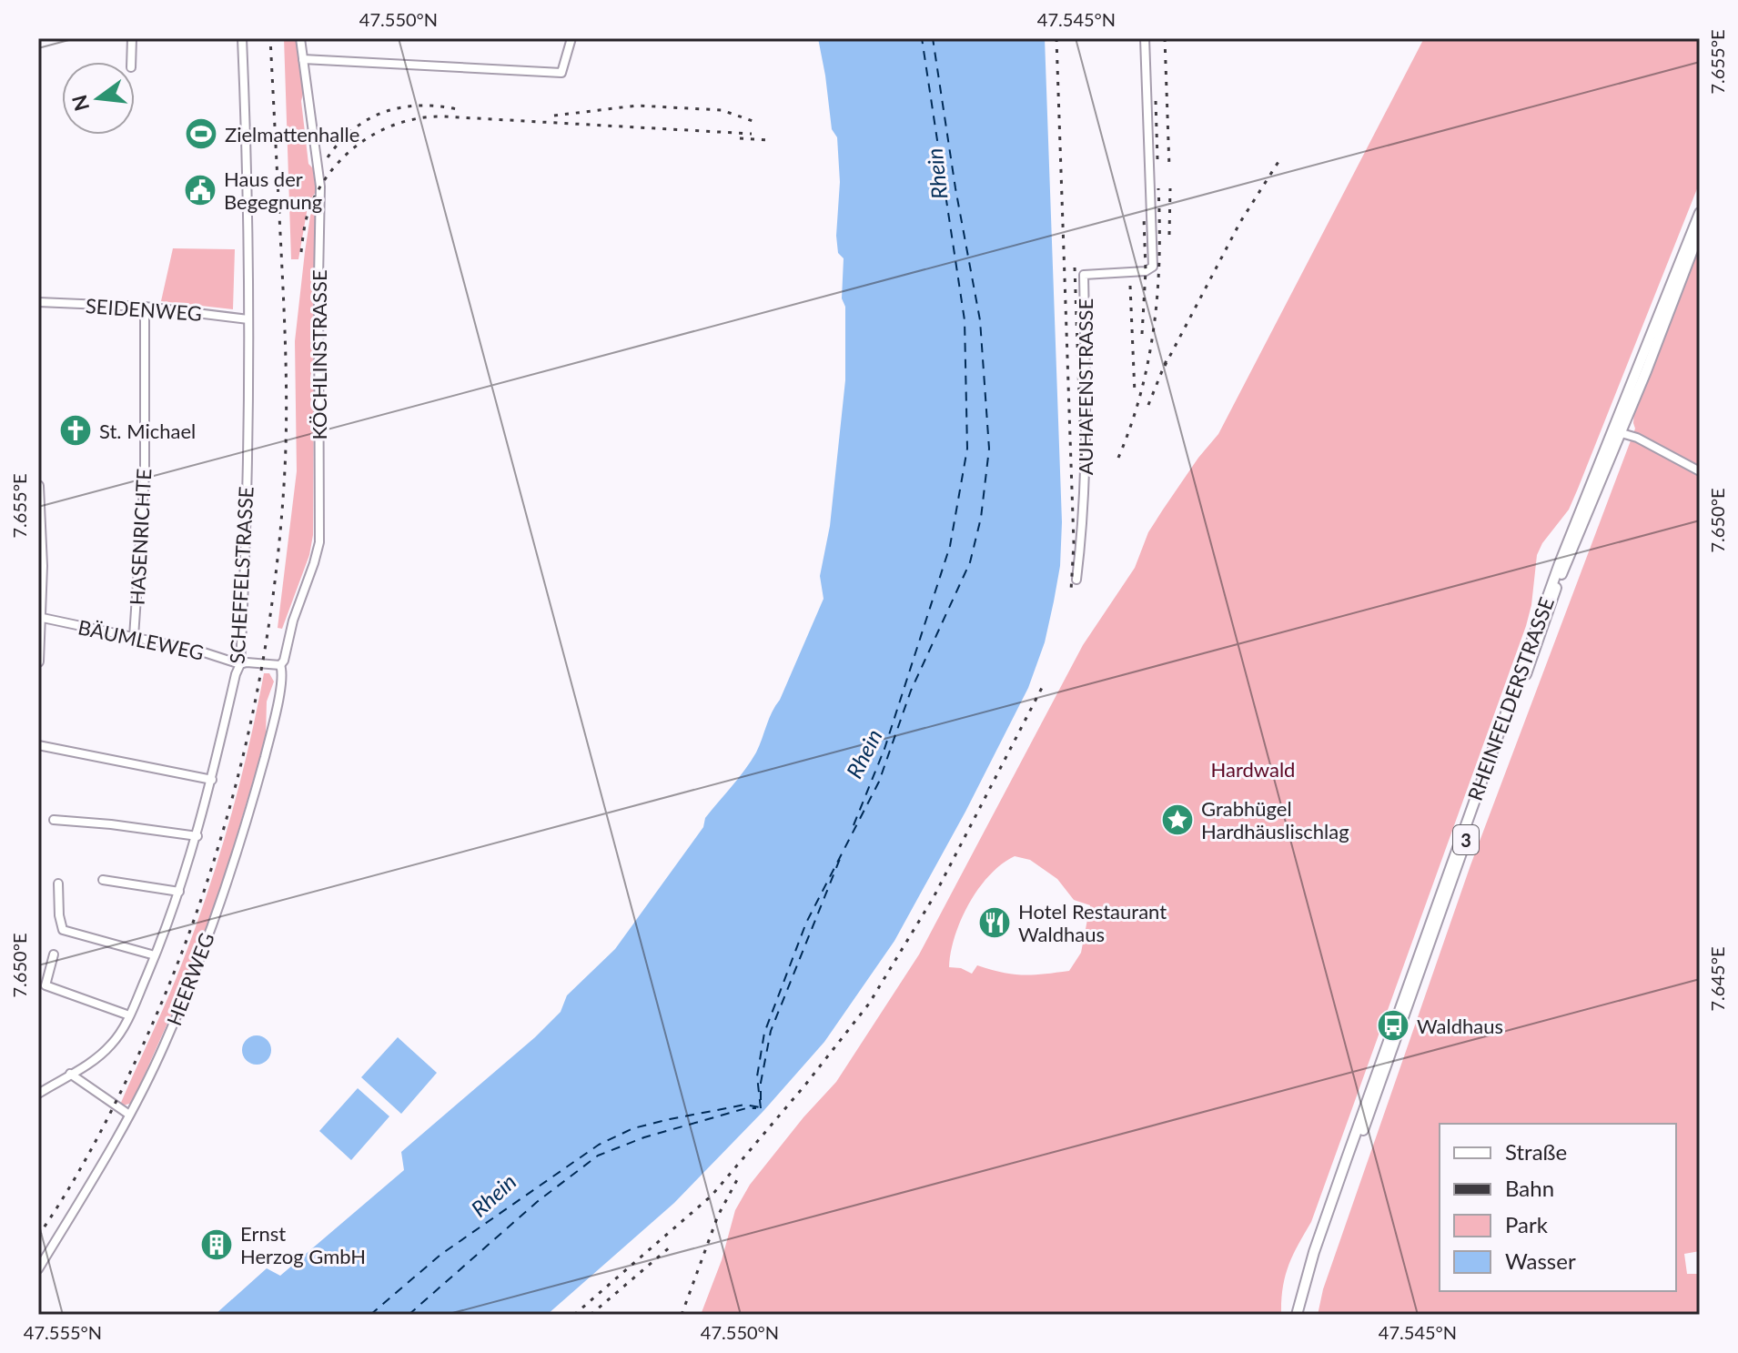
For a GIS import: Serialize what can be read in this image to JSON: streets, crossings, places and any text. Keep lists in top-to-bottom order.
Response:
{
  "streets": {
    "main road": ["RHEINFELDERSTRASSE", "3"],
    "street": [
      "SEIDENWEG",
      "KÖCHLINSTRASSE",
      "AUHAFENSTRASSE",
      "HASENRICHTE",
      "SCHEFFELSTRASSE",
      "BÄUMLEWEG",
      "HEERWEG"
    ]
  },
  "crossings": [
    ["SEIDENWEG", "HASENRICHTE"],
    ["SEIDENWEG", "SCHEFFELSTRASSE"],
    ["KÖCHLINSTRASSE", "HEERWEG"],
    ["HASENRICHTE", "BÄUMLEWEG"],
    ["SCHEFFELSTRASSE", "BÄUMLEWEG"]
  ],
  "water": ["Rhein"],
  "parks": ["Hardwald"],
  "places": {
    "sports": ["Zielmattenhalle"],
    "public building": ["Haus der Begegnung"],
    "church": ["St. Michael"],
    "place": ["Grabhügel Hardhäuslischlag"],
    "restaurant": ["Hotel Restaurant Waldhaus"],
    "bus stop": ["Waldhaus"],
    "building": ["Ernst Herzog GmbH"]
  },
  "legend": [
    "Straße",
    "Bahn",
    "Park",
    "Wasser"
  ],
  "north": "left",
  "coordinates": [
    "47.550°N",
    "47.545°N",
    "7.655°E",
    "7.650°E",
    "7.645°E",
    "47.555°N"
  ]
}
